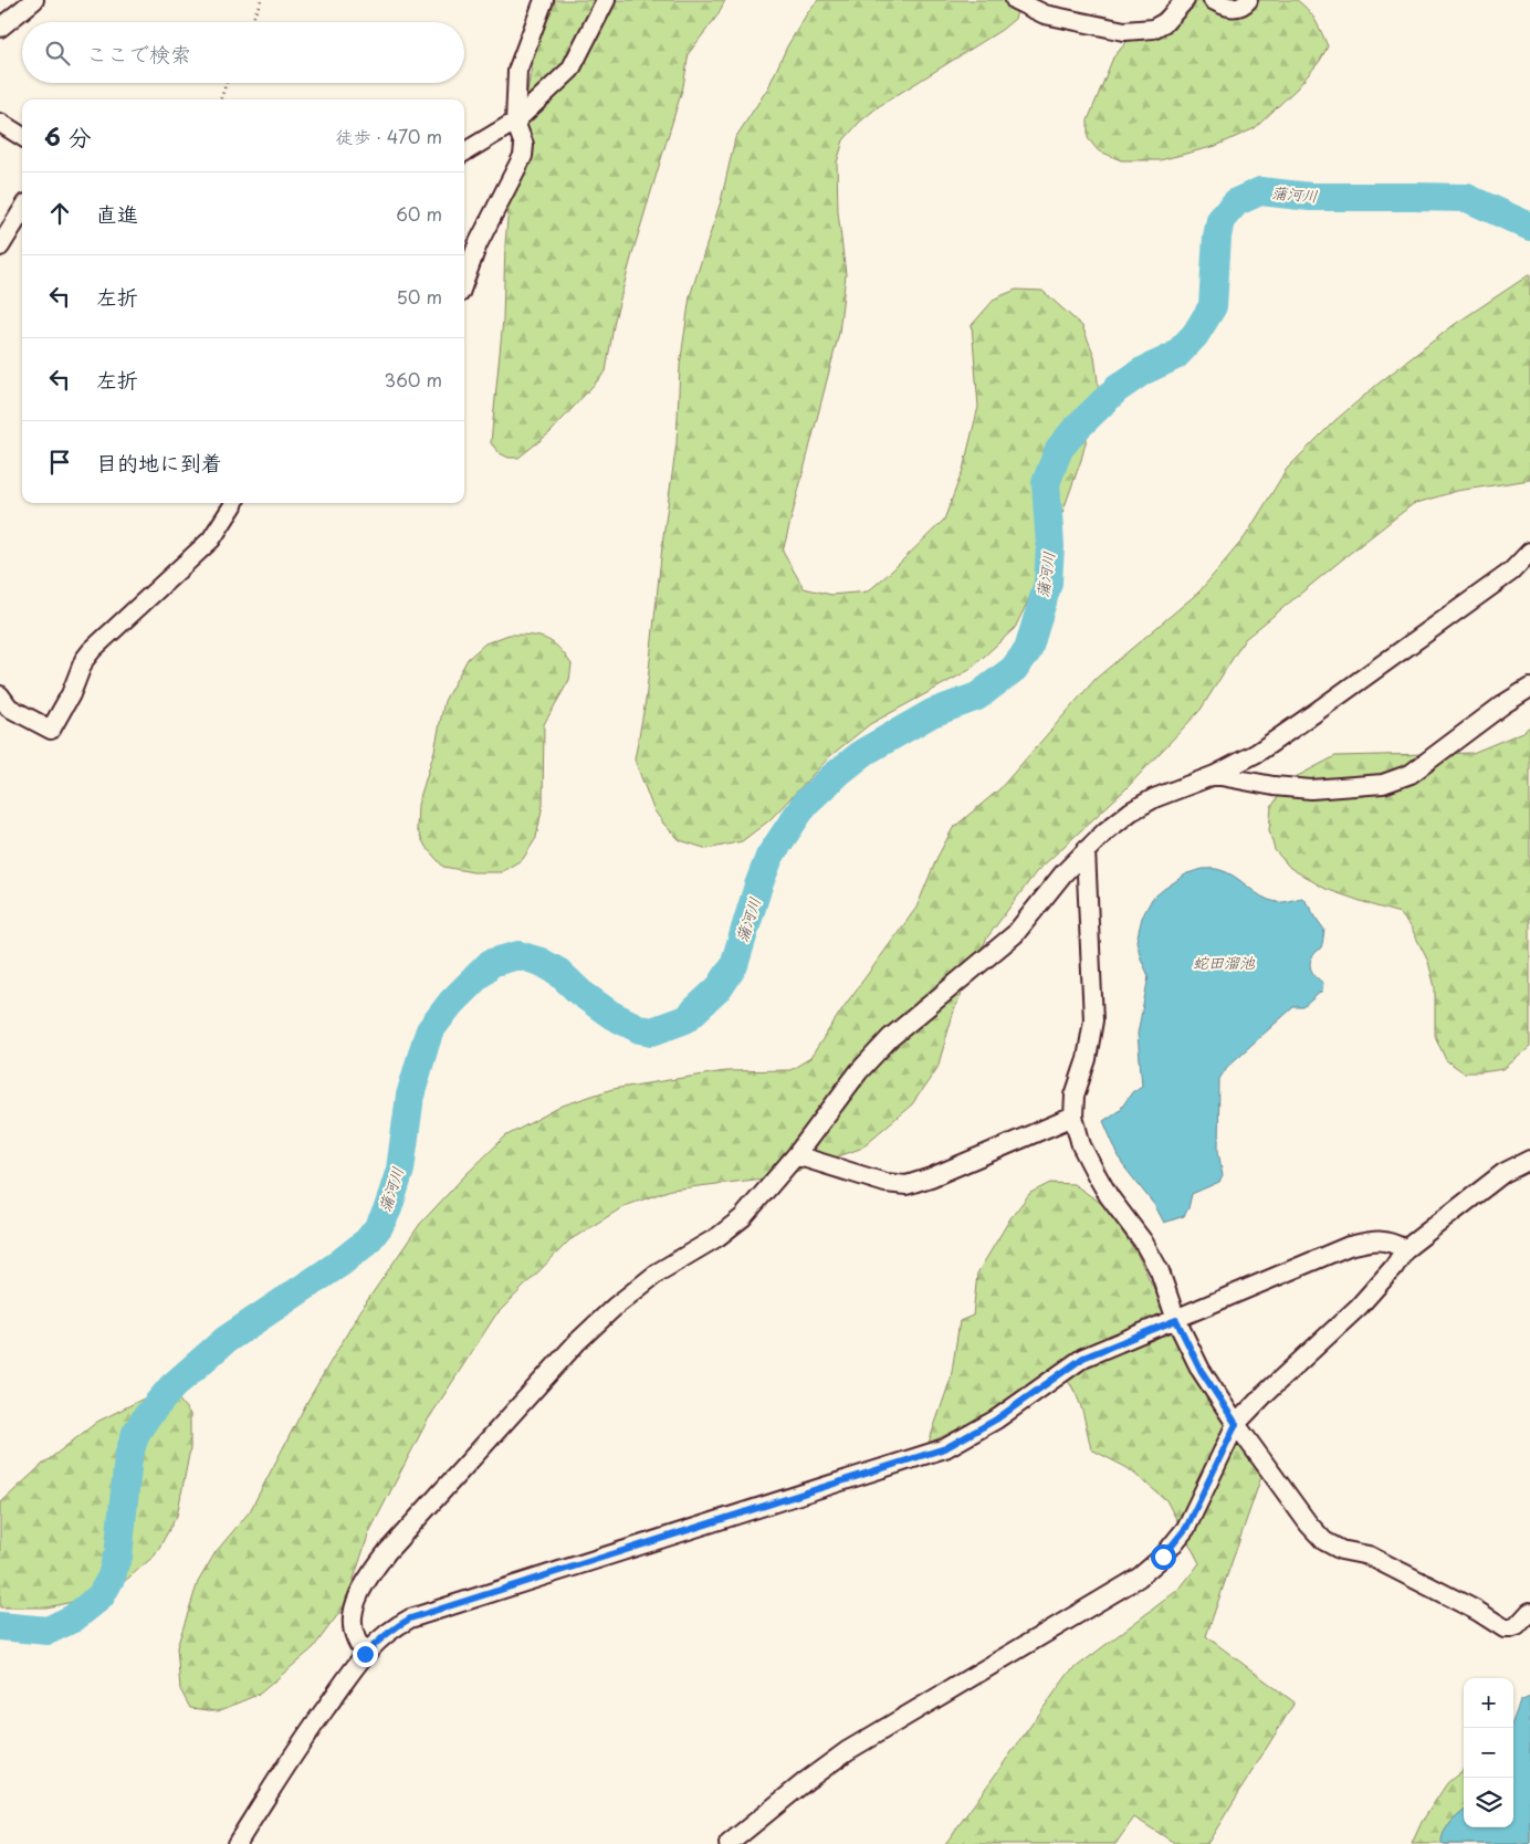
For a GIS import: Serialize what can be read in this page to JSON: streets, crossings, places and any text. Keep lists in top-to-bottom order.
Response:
{
  "water": ["蒲河川", "蛇田溜池"],
  "page": {
    "search": "ここで検索",
    "heading": ["6 分", "徒歩 · 470 m"],
    "list": [
      ["直進", "60 m"],
      ["左折", "50 m"],
      ["左折", "360 m"],
      "目的地に到着"
    ],
    "map_buttons": ["+", "−"]
  }
}
